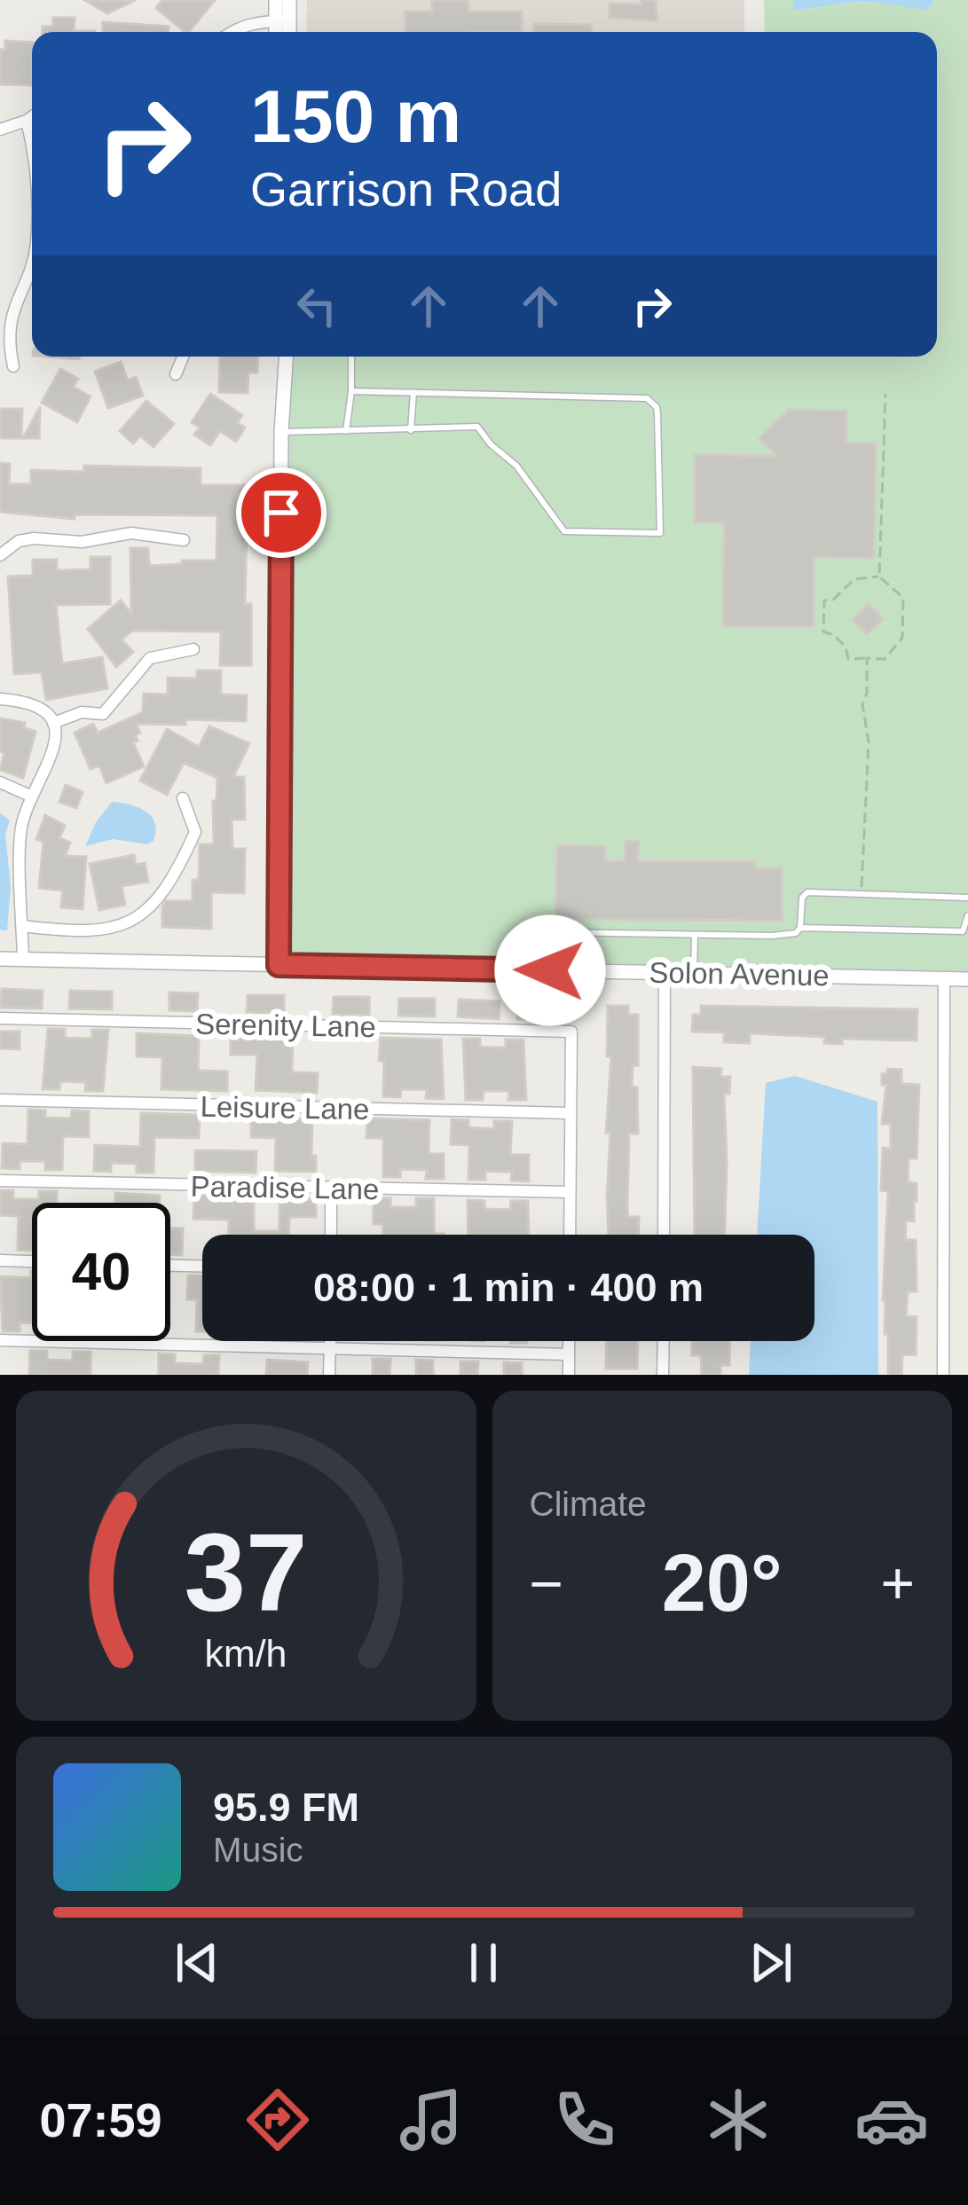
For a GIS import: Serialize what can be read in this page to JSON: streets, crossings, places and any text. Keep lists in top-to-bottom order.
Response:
{
  "streets": {
    "street": [
      "Solon Avenue",
      "Serenity Lane",
      "Leisure Lane",
      "Paradise Lane"
    ]
  },
  "crossings": [
    ["Serenity Lane", "Leisure Lane"]
  ],
  "page": {
    "turn": ["150 m", "Garrison Road"],
    "limit": "40",
    "trip": "08:00 · 1 min · 400 m",
    "tile": "Climate",
    "heat": ["−", "20°", "+"],
    "song": ["95.9 FM", "Music"],
    "tabs": "07:59",
    "gauge": ["37", "km/h"]
  }
}
